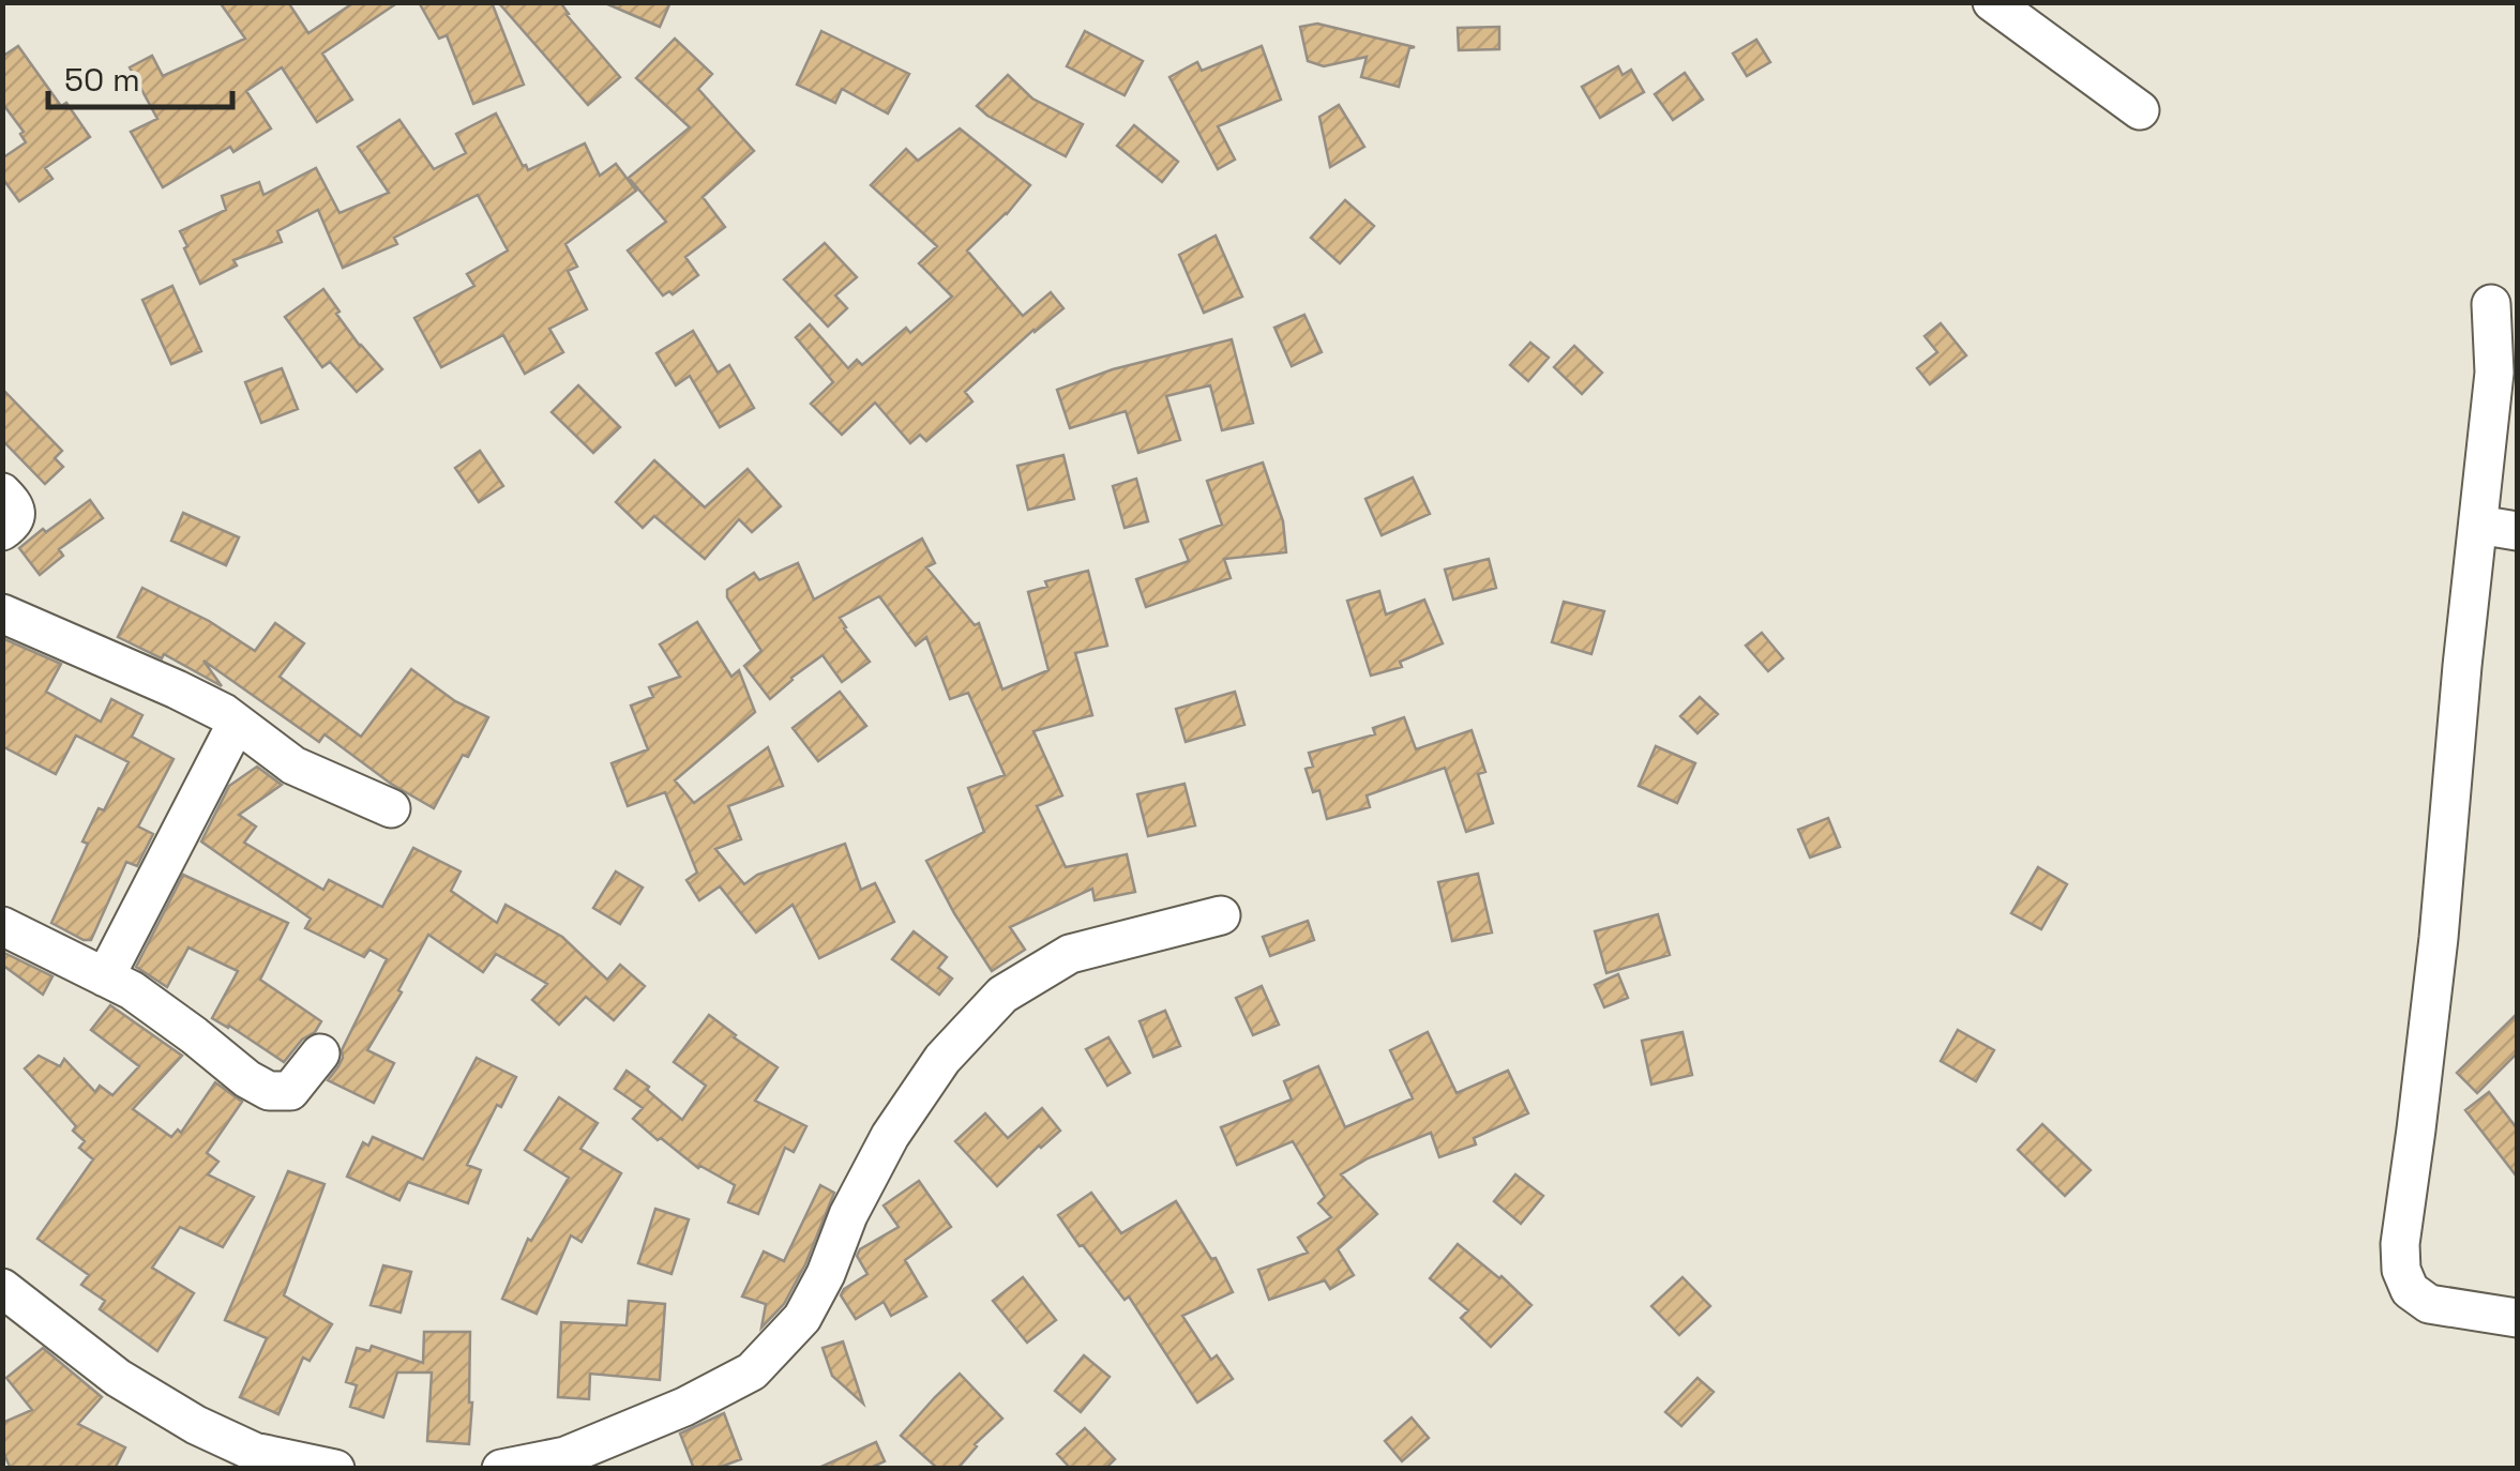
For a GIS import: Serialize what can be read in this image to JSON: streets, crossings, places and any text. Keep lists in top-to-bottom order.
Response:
{
  "scale_bar": "50 m"
}
